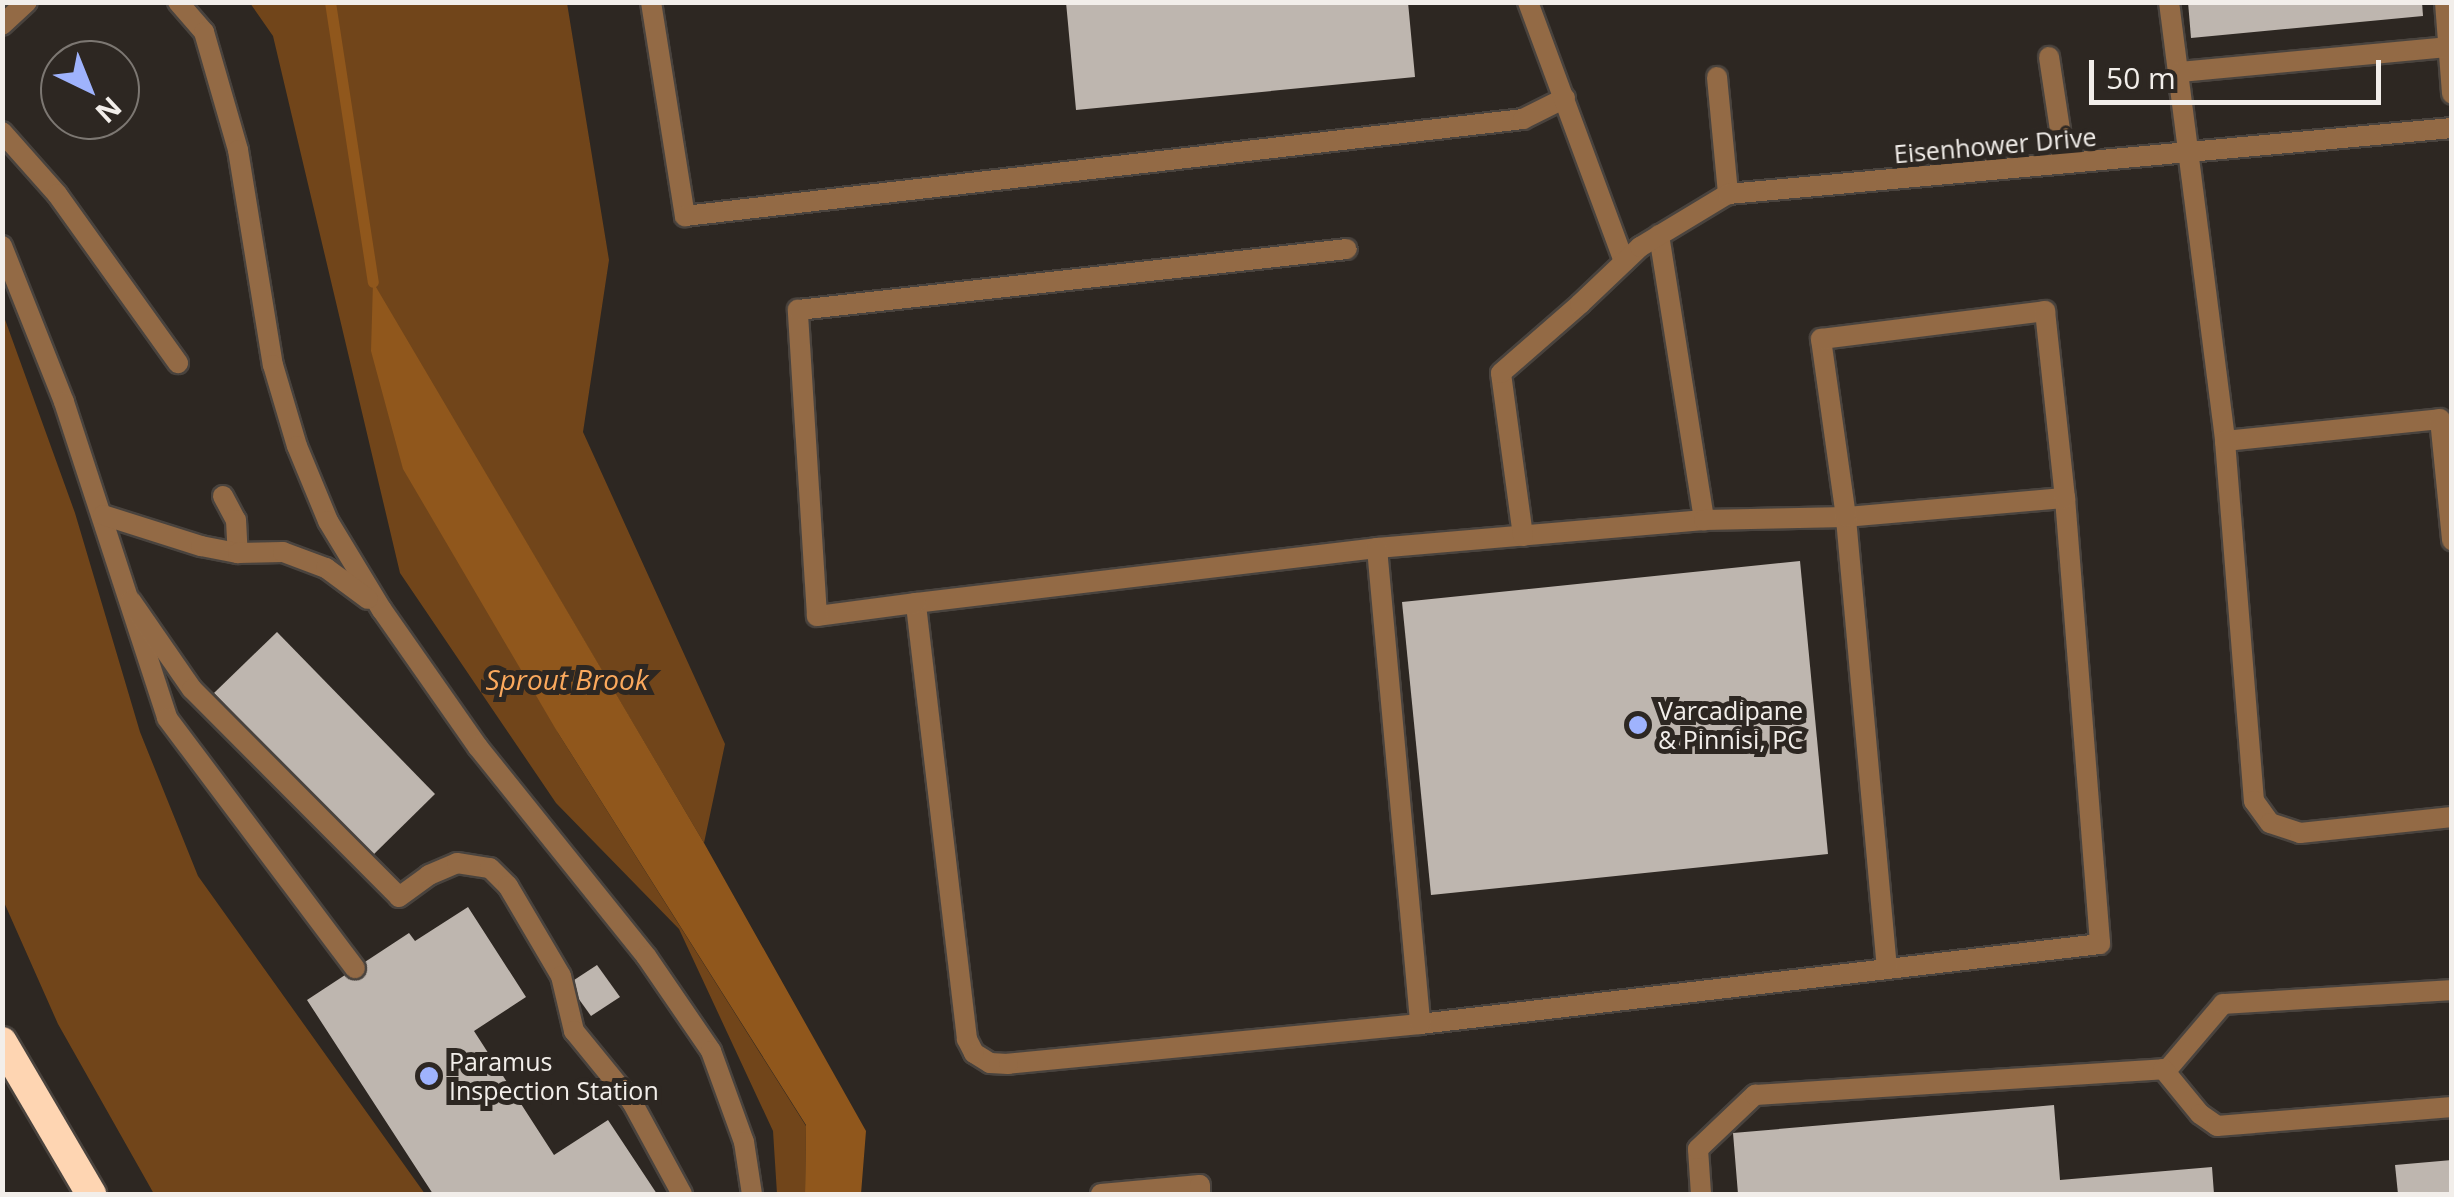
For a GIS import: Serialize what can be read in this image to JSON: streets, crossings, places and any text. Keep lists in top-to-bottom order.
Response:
{
  "streets": {
    "street": ["Eisenhower Drive"]
  },
  "water": ["Sprout Brook"],
  "places": ["Varcadipane & Pinnisi, PC", "Paramus Inspection Station"],
  "scale_bar": "50 m",
  "north": "bottom right"
}
